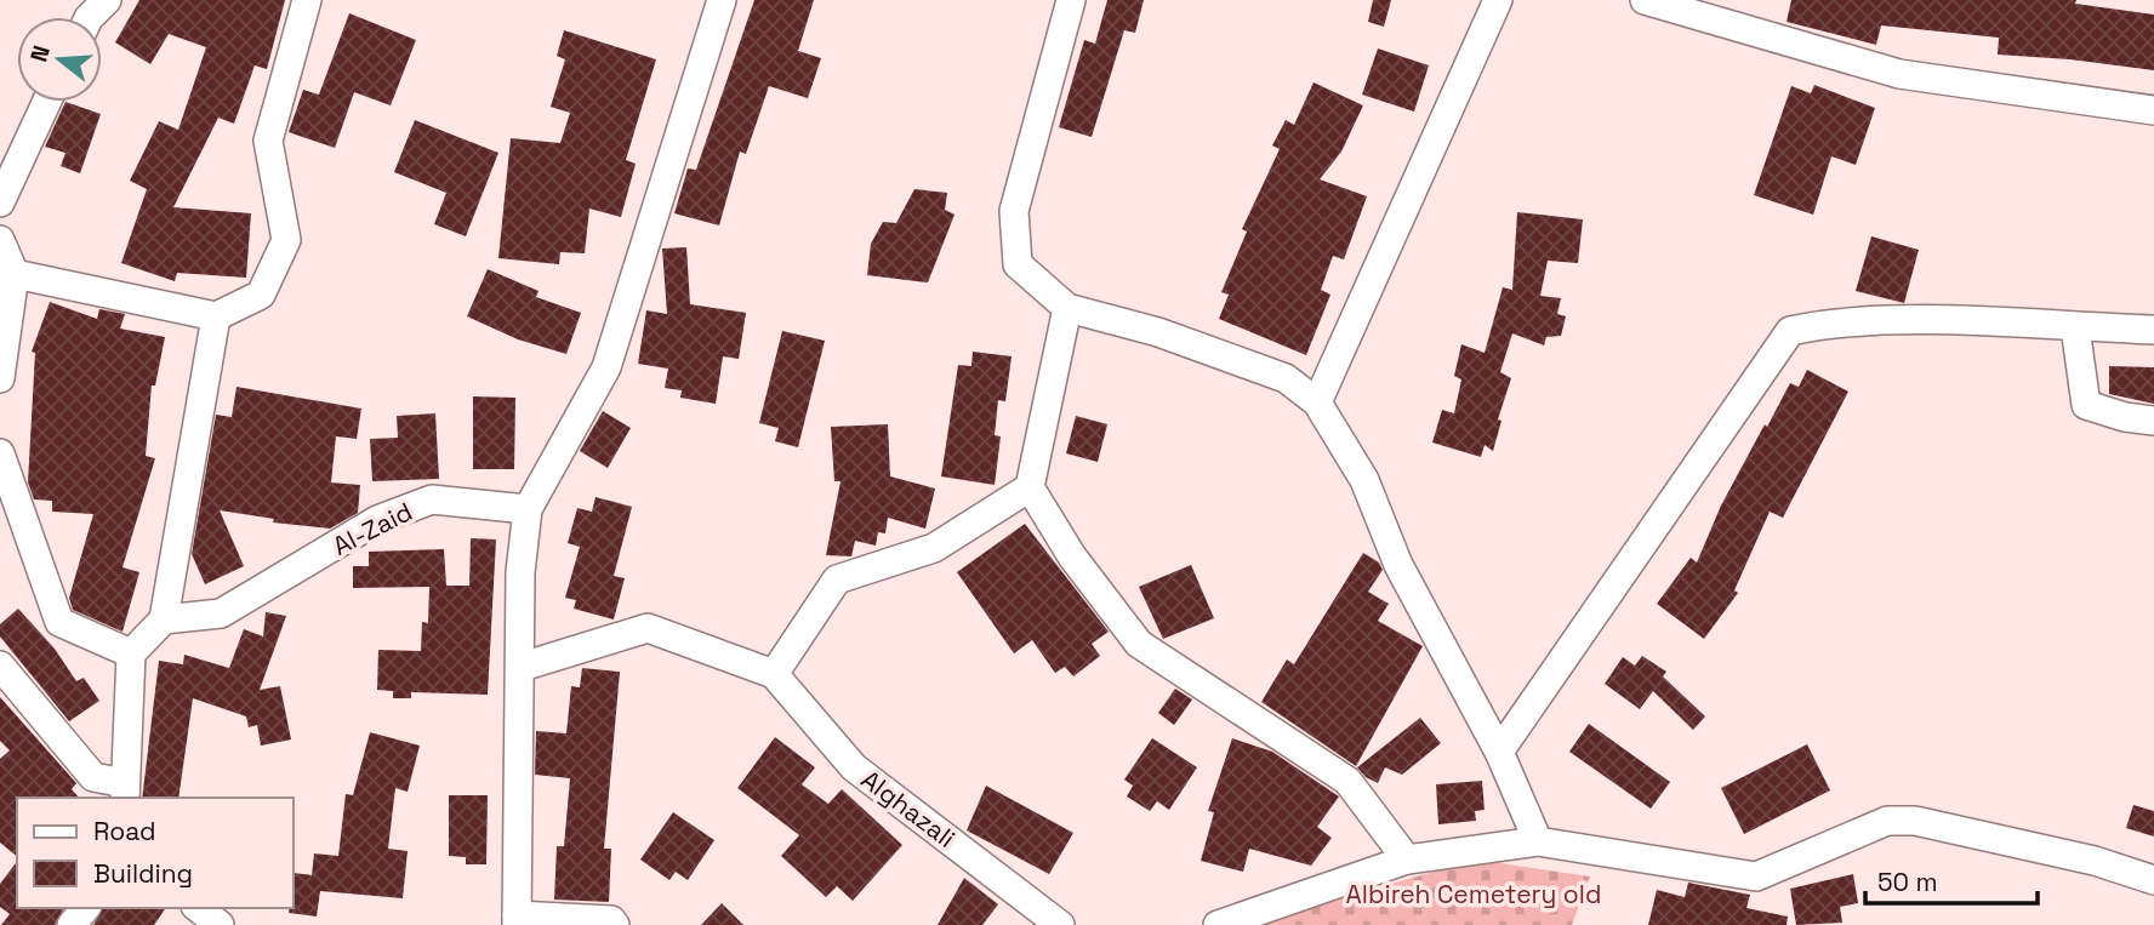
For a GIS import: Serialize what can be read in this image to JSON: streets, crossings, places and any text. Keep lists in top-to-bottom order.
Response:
{
  "streets": {
    "street": ["Al-Zaid", "Alghazali"]
  },
  "parks": ["Albireh Cemetery old"],
  "legend": ["Road", "Building"],
  "scale_bar": "50 m",
  "north": "left"
}
